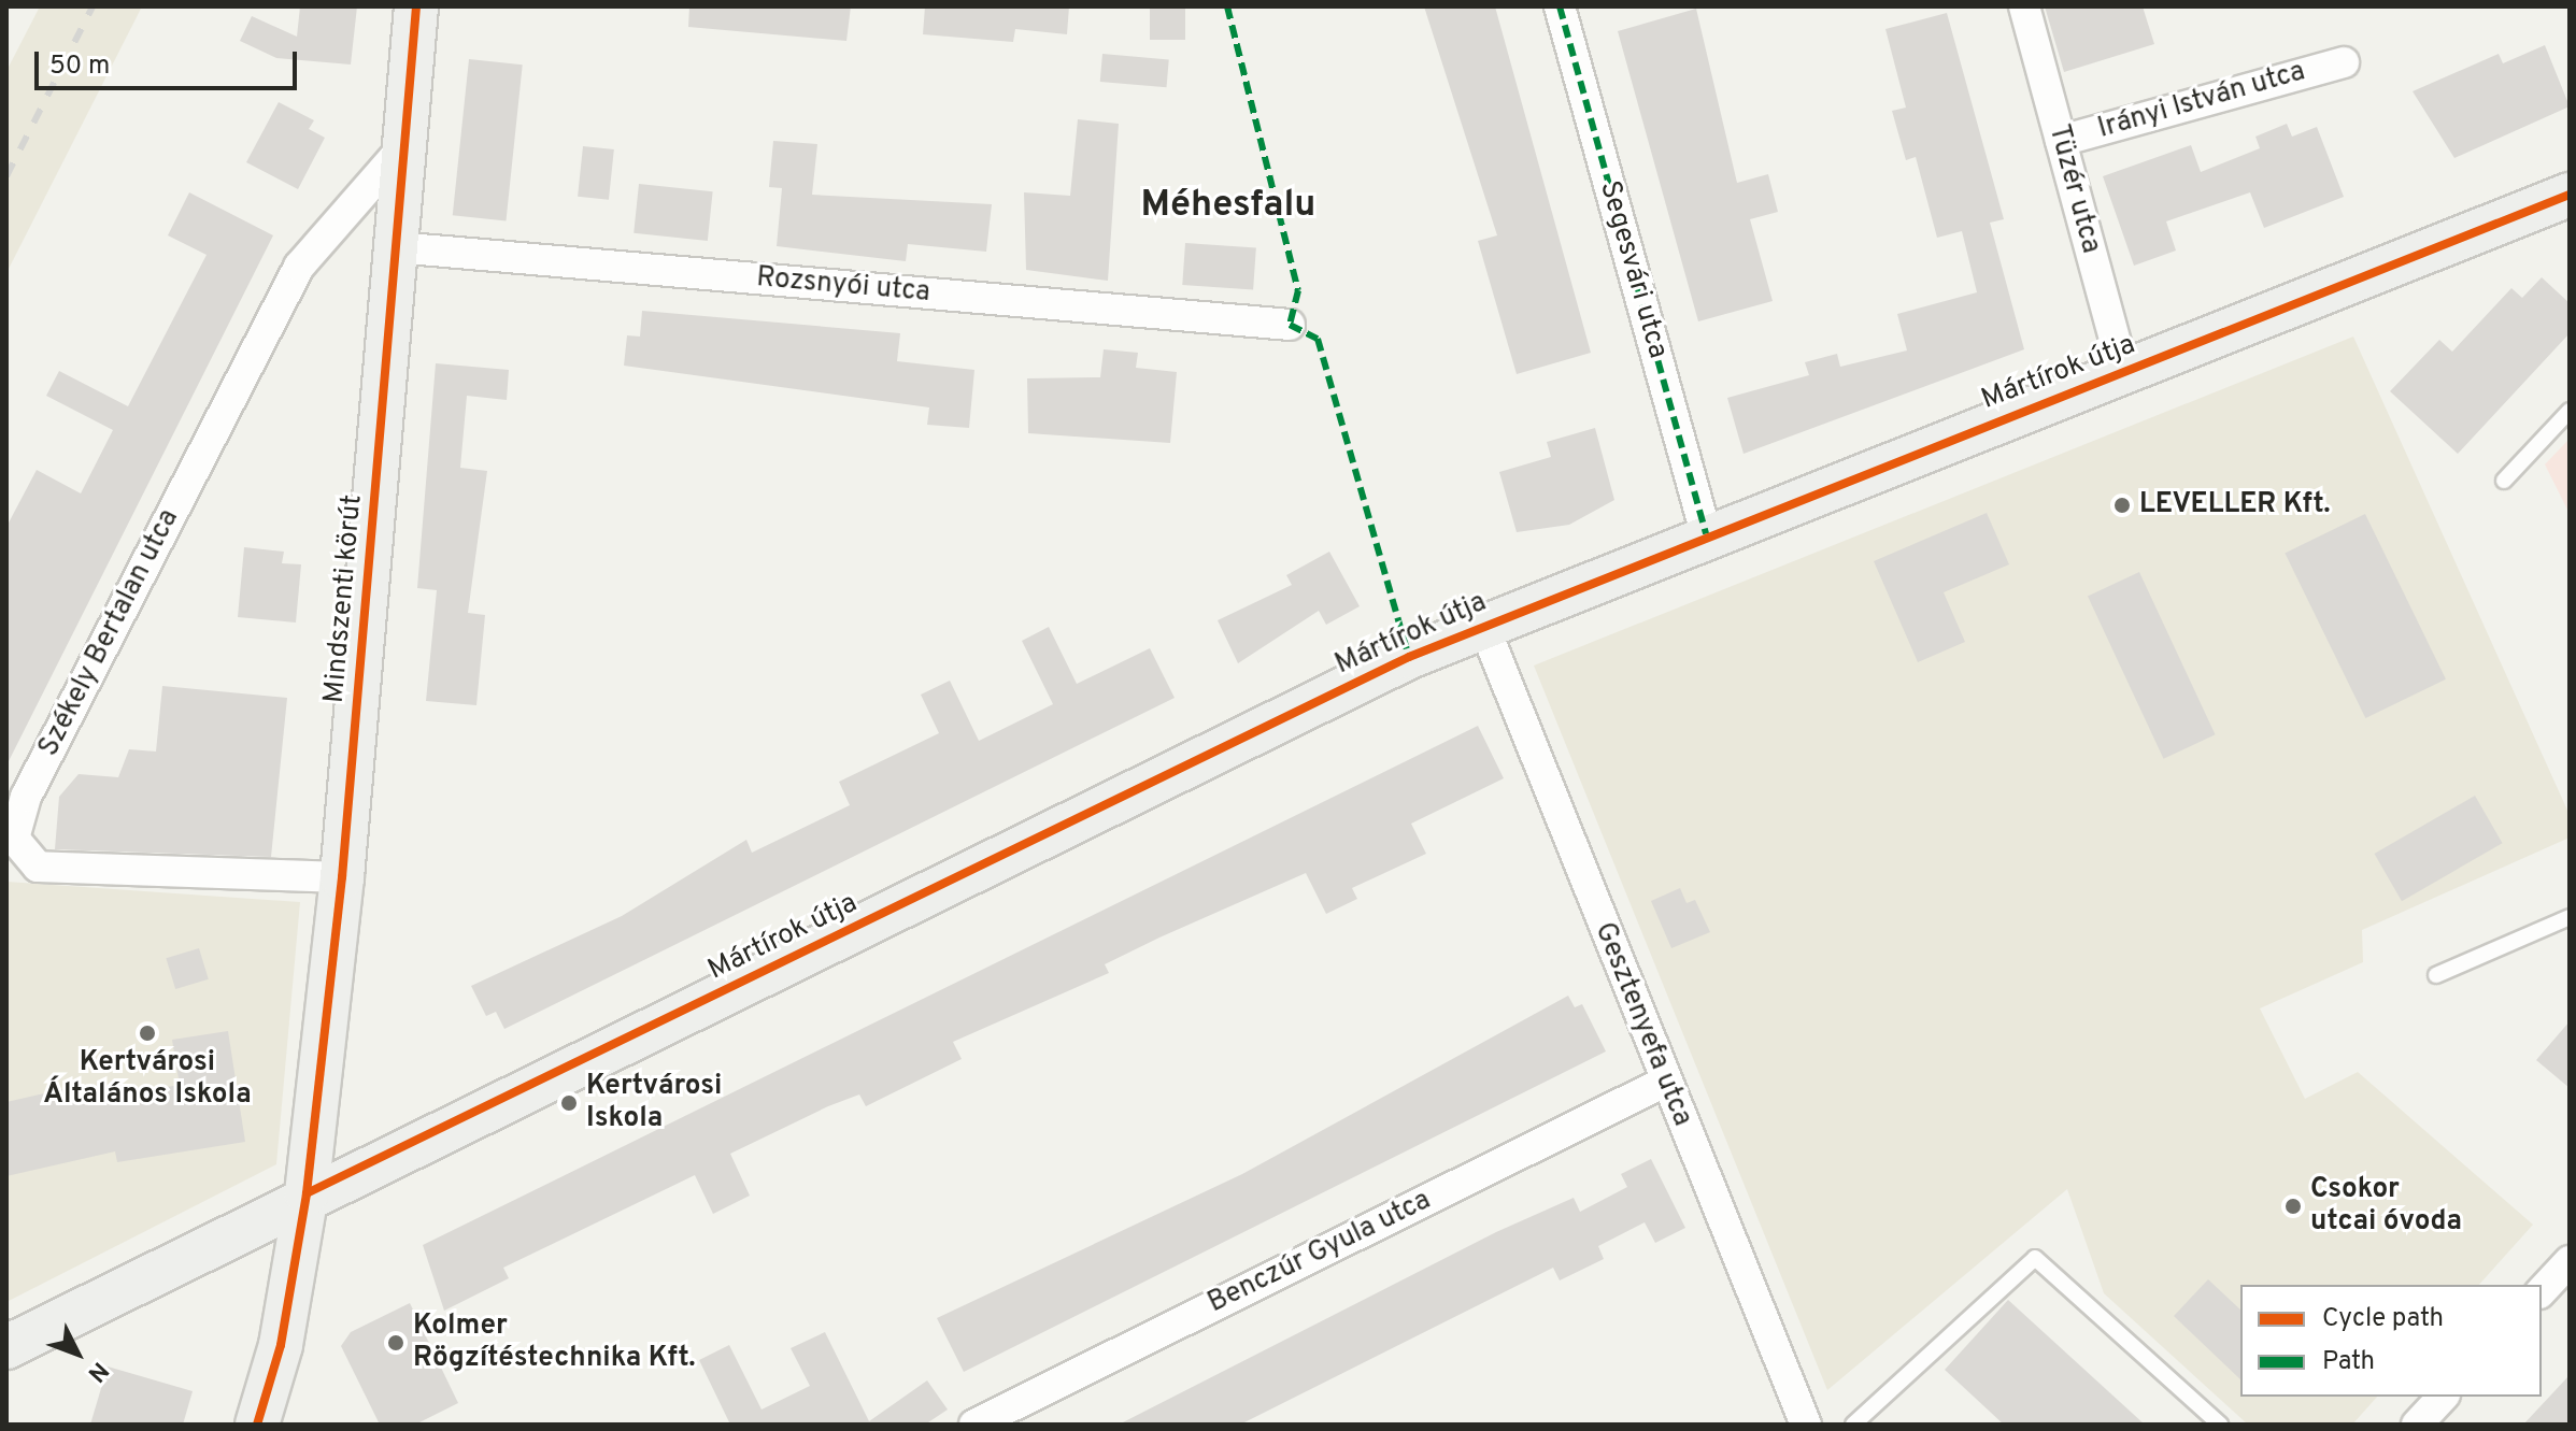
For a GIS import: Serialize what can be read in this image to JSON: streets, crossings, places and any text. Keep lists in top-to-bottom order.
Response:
{
  "streets": {
    "street": [
      "Irányi István utca",
      "Tüzér utca",
      "Segesvári utca",
      "Rozsnyói utca",
      "Mártírok útja",
      "Mindszenti körút",
      "Székely Bertalan utca",
      "Gesztenyefa utca",
      "Benczúr Gyula utca"
    ]
  },
  "crossings": [
    ["Irányi István utca", "Tüzér utca"],
    ["Tüzér utca", "Mártírok útja"],
    ["Segesvári utca", "Mártírok útja"],
    ["Rozsnyói utca", "Mindszenti körút"],
    ["Mártírok útja", "Mindszenti körút"],
    ["Mártírok útja", "Gesztenyefa utca"],
    ["Mindszenti körút", "Székely Bertalan utca"],
    ["Gesztenyefa utca", "Benczúr Gyula utca"]
  ],
  "districts": ["Méhesfalu"],
  "places": [
    "LEVELLER Kft.",
    "Kertvárosi Általános Iskola",
    "Kertvárosi Iskola",
    "Csokor utcai óvoda",
    "Kolmer Rögzítéstechnika Kft."
  ],
  "legend": ["Cycle path", "Path"],
  "scale_bar": "50 m",
  "north": "bottom right"
}
